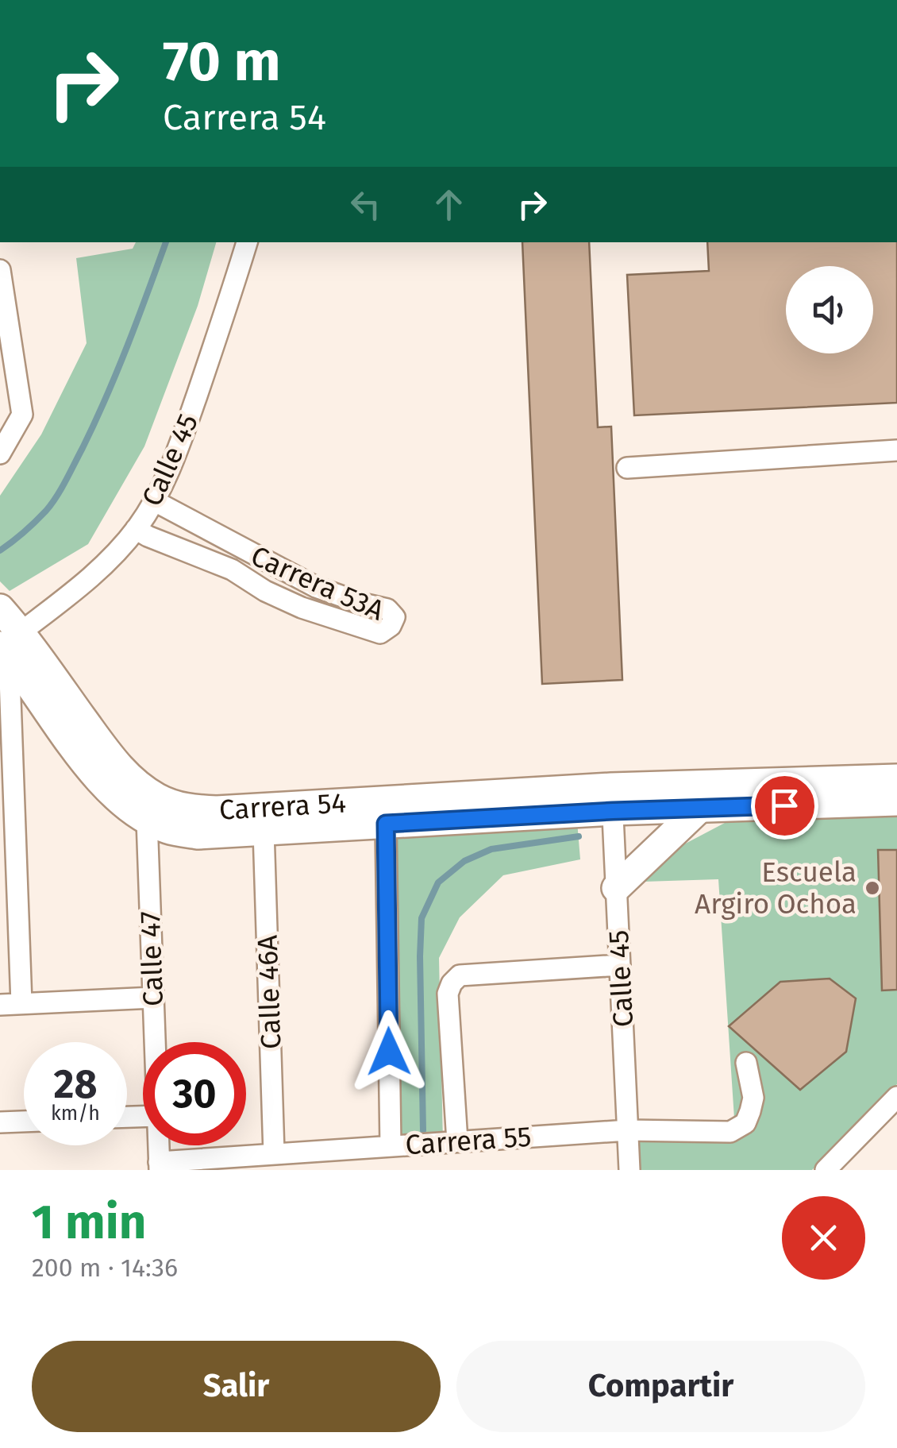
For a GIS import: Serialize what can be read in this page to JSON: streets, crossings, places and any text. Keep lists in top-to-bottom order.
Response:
{
  "streets": {
    "main road": ["Carrera 54"],
    "street": [
      "Calle 45",
      "Carrera 53A",
      "Calle 47",
      "Calle 46A",
      "Carrera 55"
    ]
  },
  "crossings": [
    ["Calle 45", "Carrera 53A"],
    ["Calle 45", "Carrera 54"],
    ["Calle 45", "Carrera 55"],
    ["Carrera 54", "Calle 47"],
    ["Carrera 54", "Calle 46A"],
    ["Calle 47", "Carrera 55"],
    ["Calle 46A", "Carrera 55"]
  ],
  "places": ["Escuela Argiro Ochoa"],
  "page": {
    "turn": ["70 m", "Carrera 54"],
    "speed": "28 km/h",
    "limit": "30",
    "heading": ["1 min", "200 m · 14:36"],
    "buttons": ["Salir", "Compartir"]
  }
}
